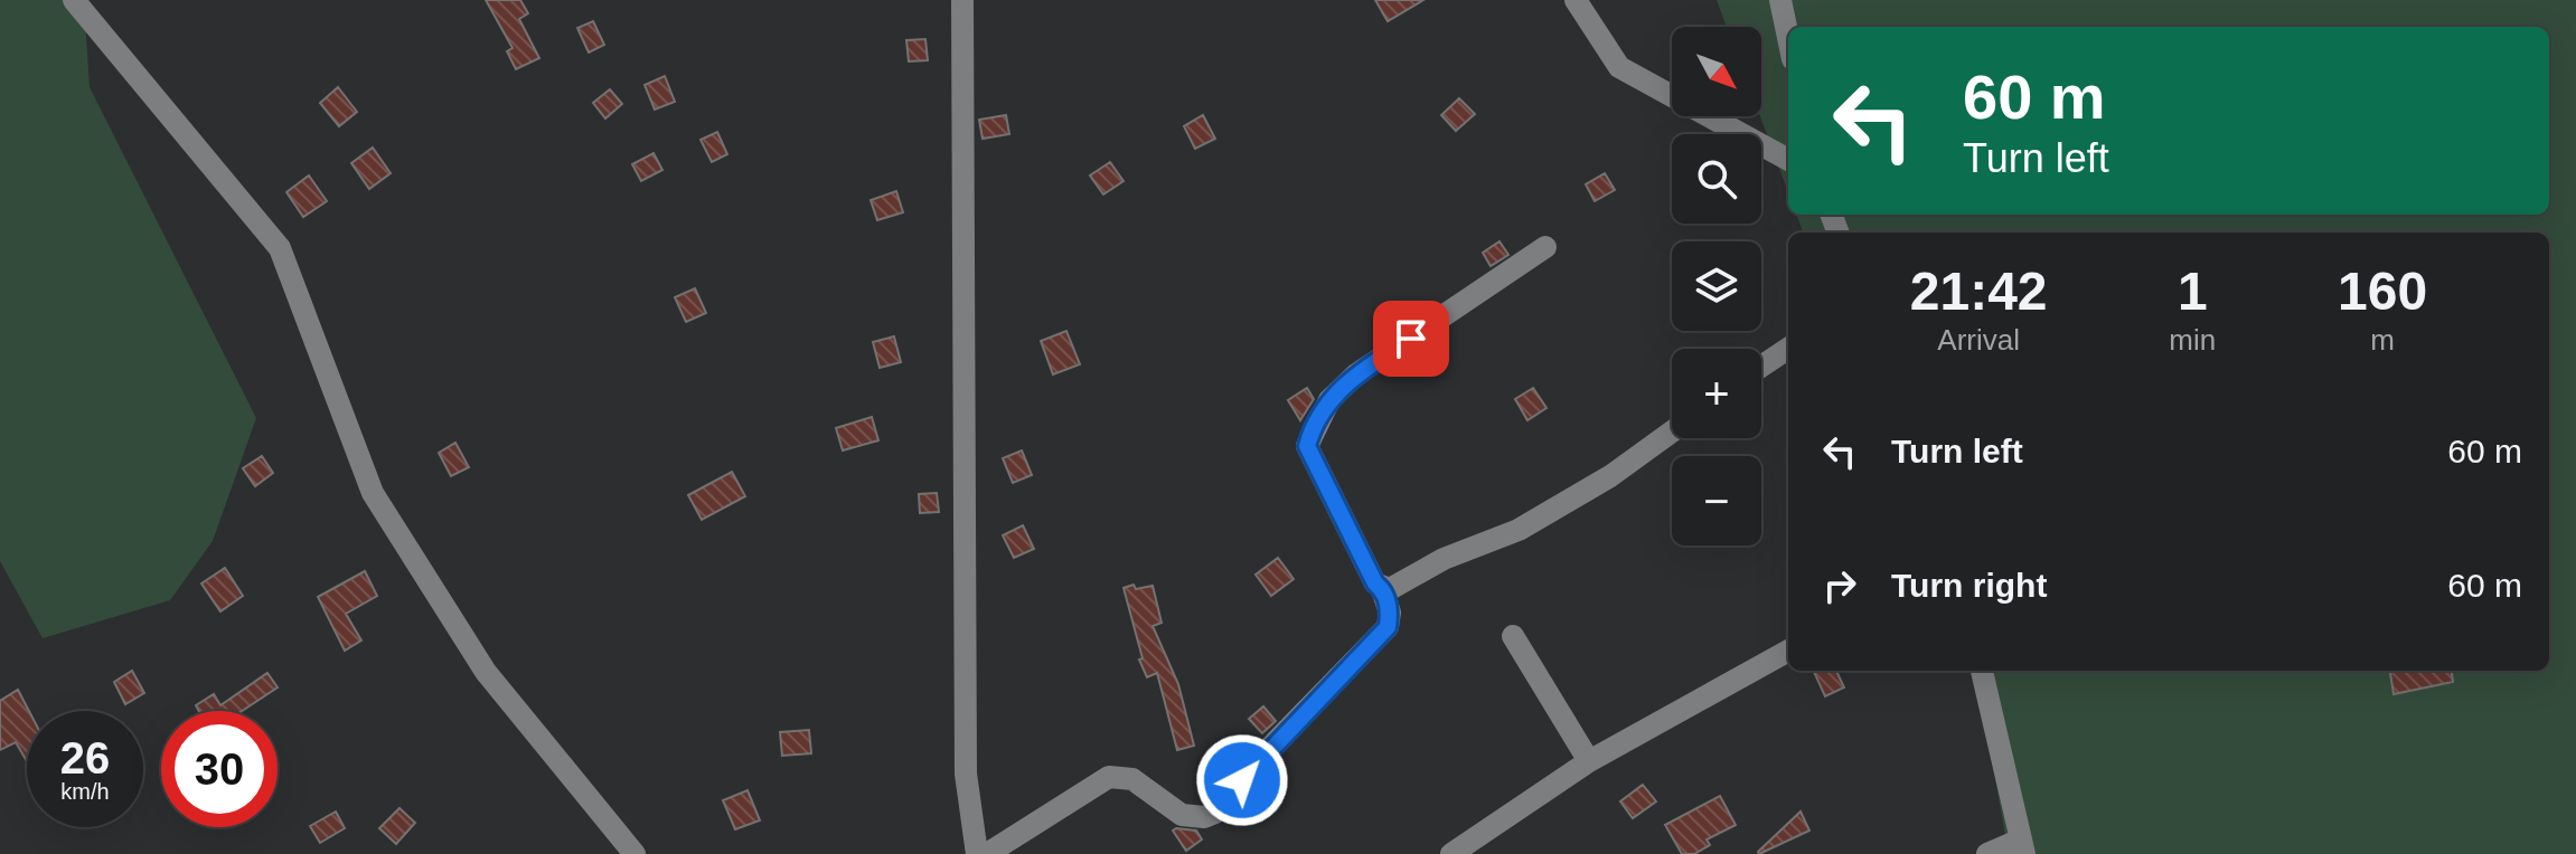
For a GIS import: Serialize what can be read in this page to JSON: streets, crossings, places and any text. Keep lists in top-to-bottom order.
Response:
{
  "north": "bottom right",
  "page": {
    "map_buttons": ["+", "−"],
    "turn": ["60 m", "Turn left"],
    "eta": [
      "21:42",
      "Arrival",
      "1",
      "min",
      "160",
      "m"
    ],
    "list": [
      {
        "name": "Turn left",
        "value": "60 m"
      },
      {
        "name": "Turn right",
        "value": "60 m"
      }
    ],
    "speed": "26 km/h",
    "limit": "30"
  }
}
